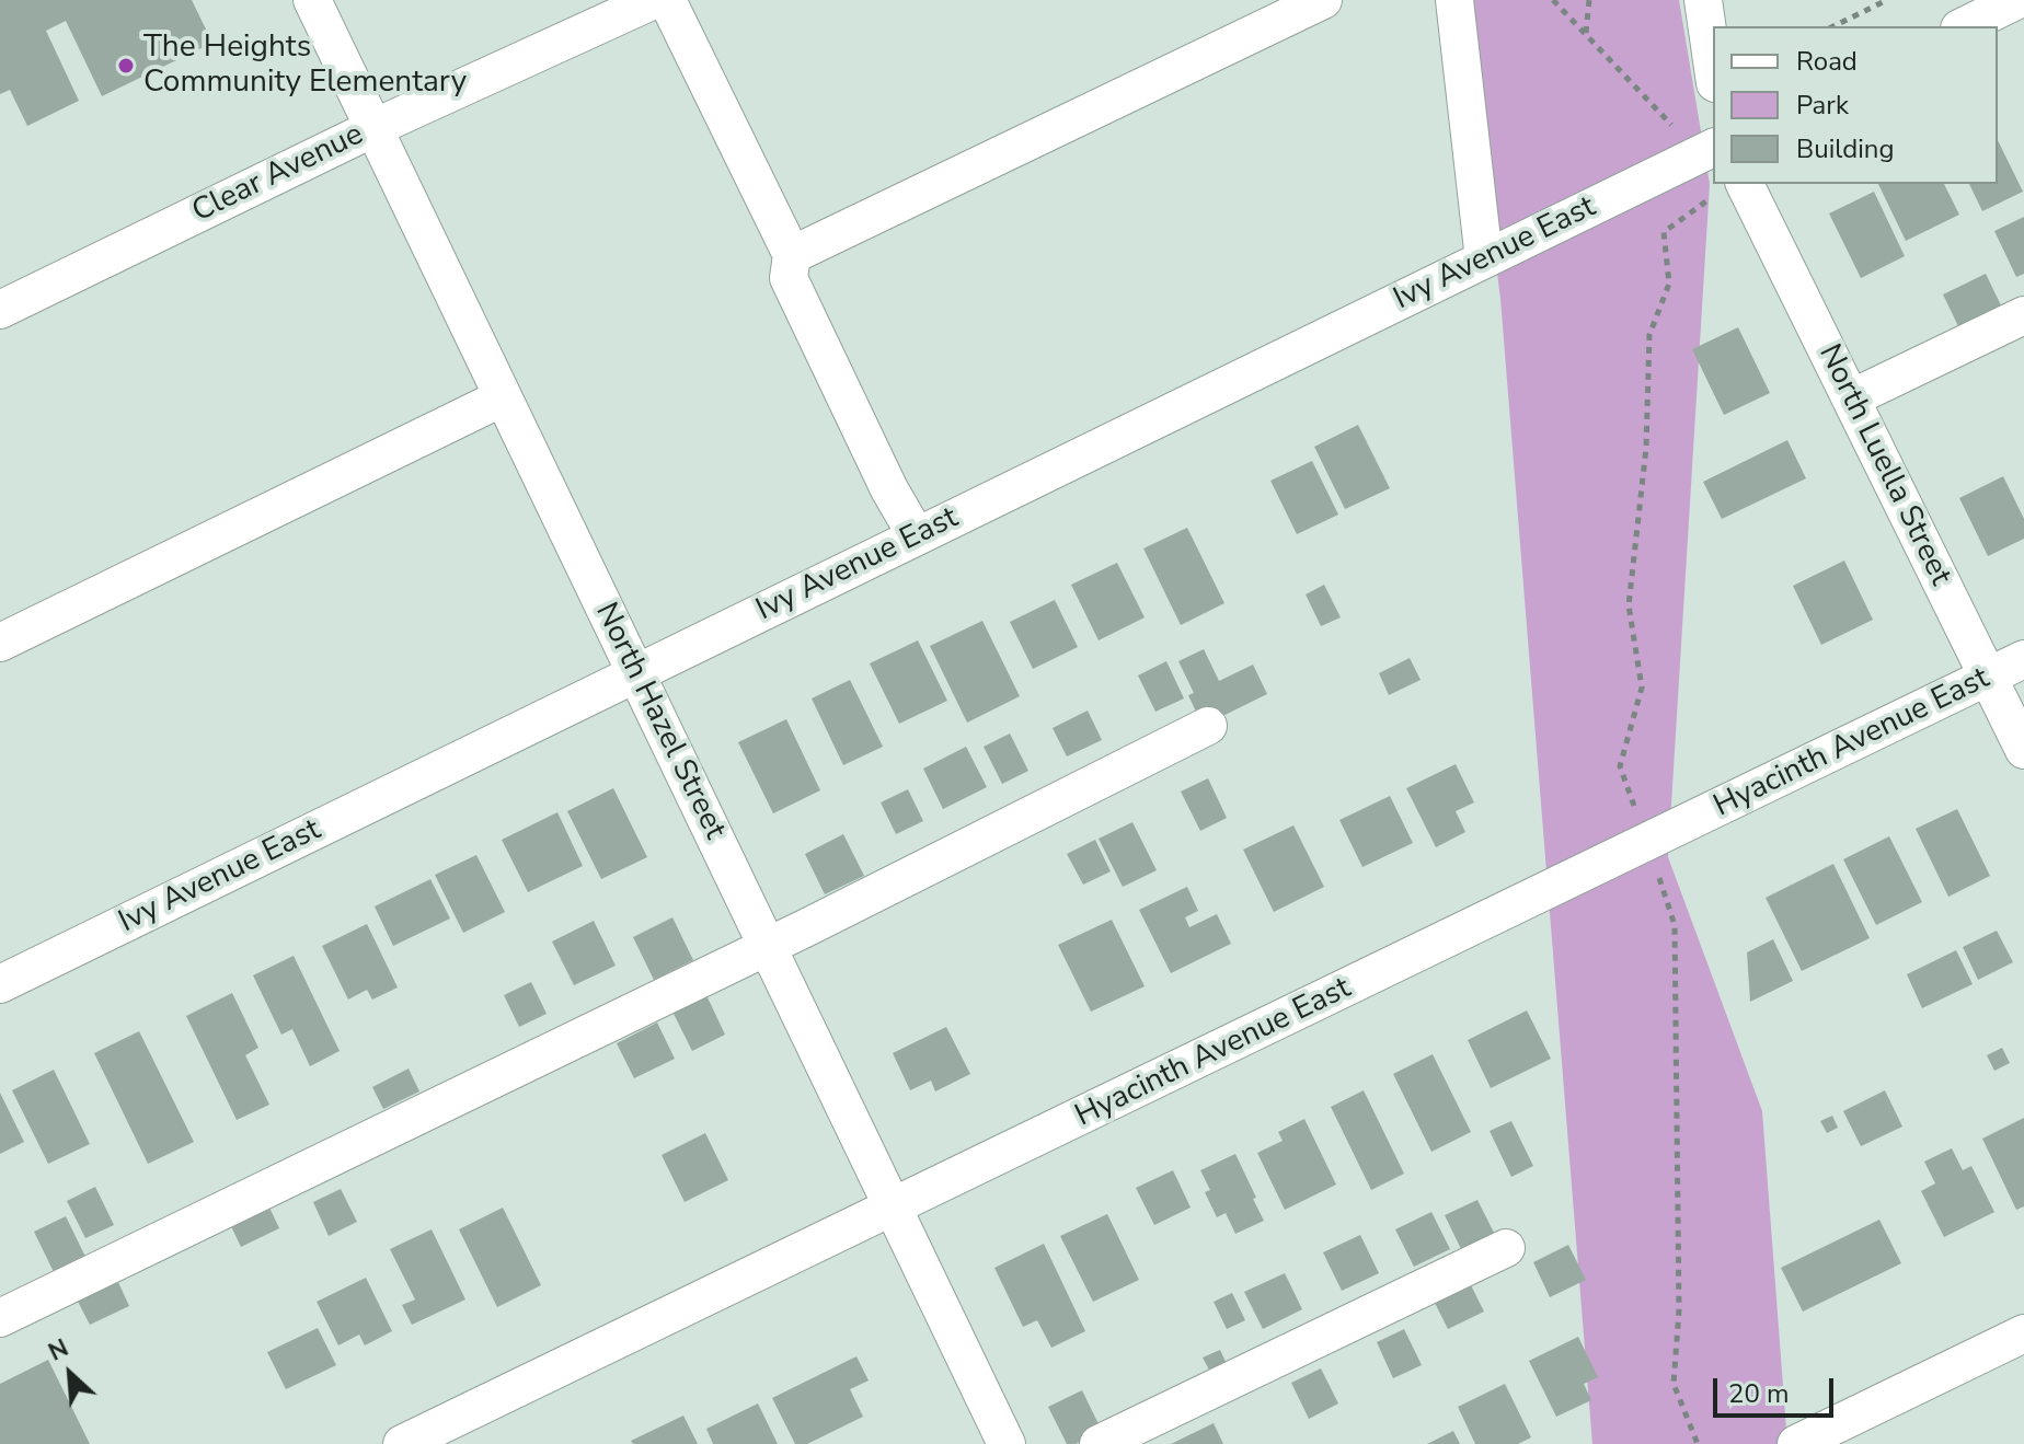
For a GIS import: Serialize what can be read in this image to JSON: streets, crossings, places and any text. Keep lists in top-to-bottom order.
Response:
{
  "streets": {
    "street": [
      "Clear Avenue",
      "Ivy Avenue East",
      "North Luella Street",
      "North Hazel Street",
      "Hyacinth Avenue East"
    ]
  },
  "crossings": [
    ["Clear Avenue", "North Hazel Street"],
    ["Ivy Avenue East", "North Hazel Street"],
    ["North Luella Street", "Hyacinth Avenue East"],
    ["North Hazel Street", "Hyacinth Avenue East"]
  ],
  "places": ["The Heights Community Elementary"],
  "legend": ["Road", "Park", "Building"],
  "scale_bar": "20 m",
  "north": "top left"
}
